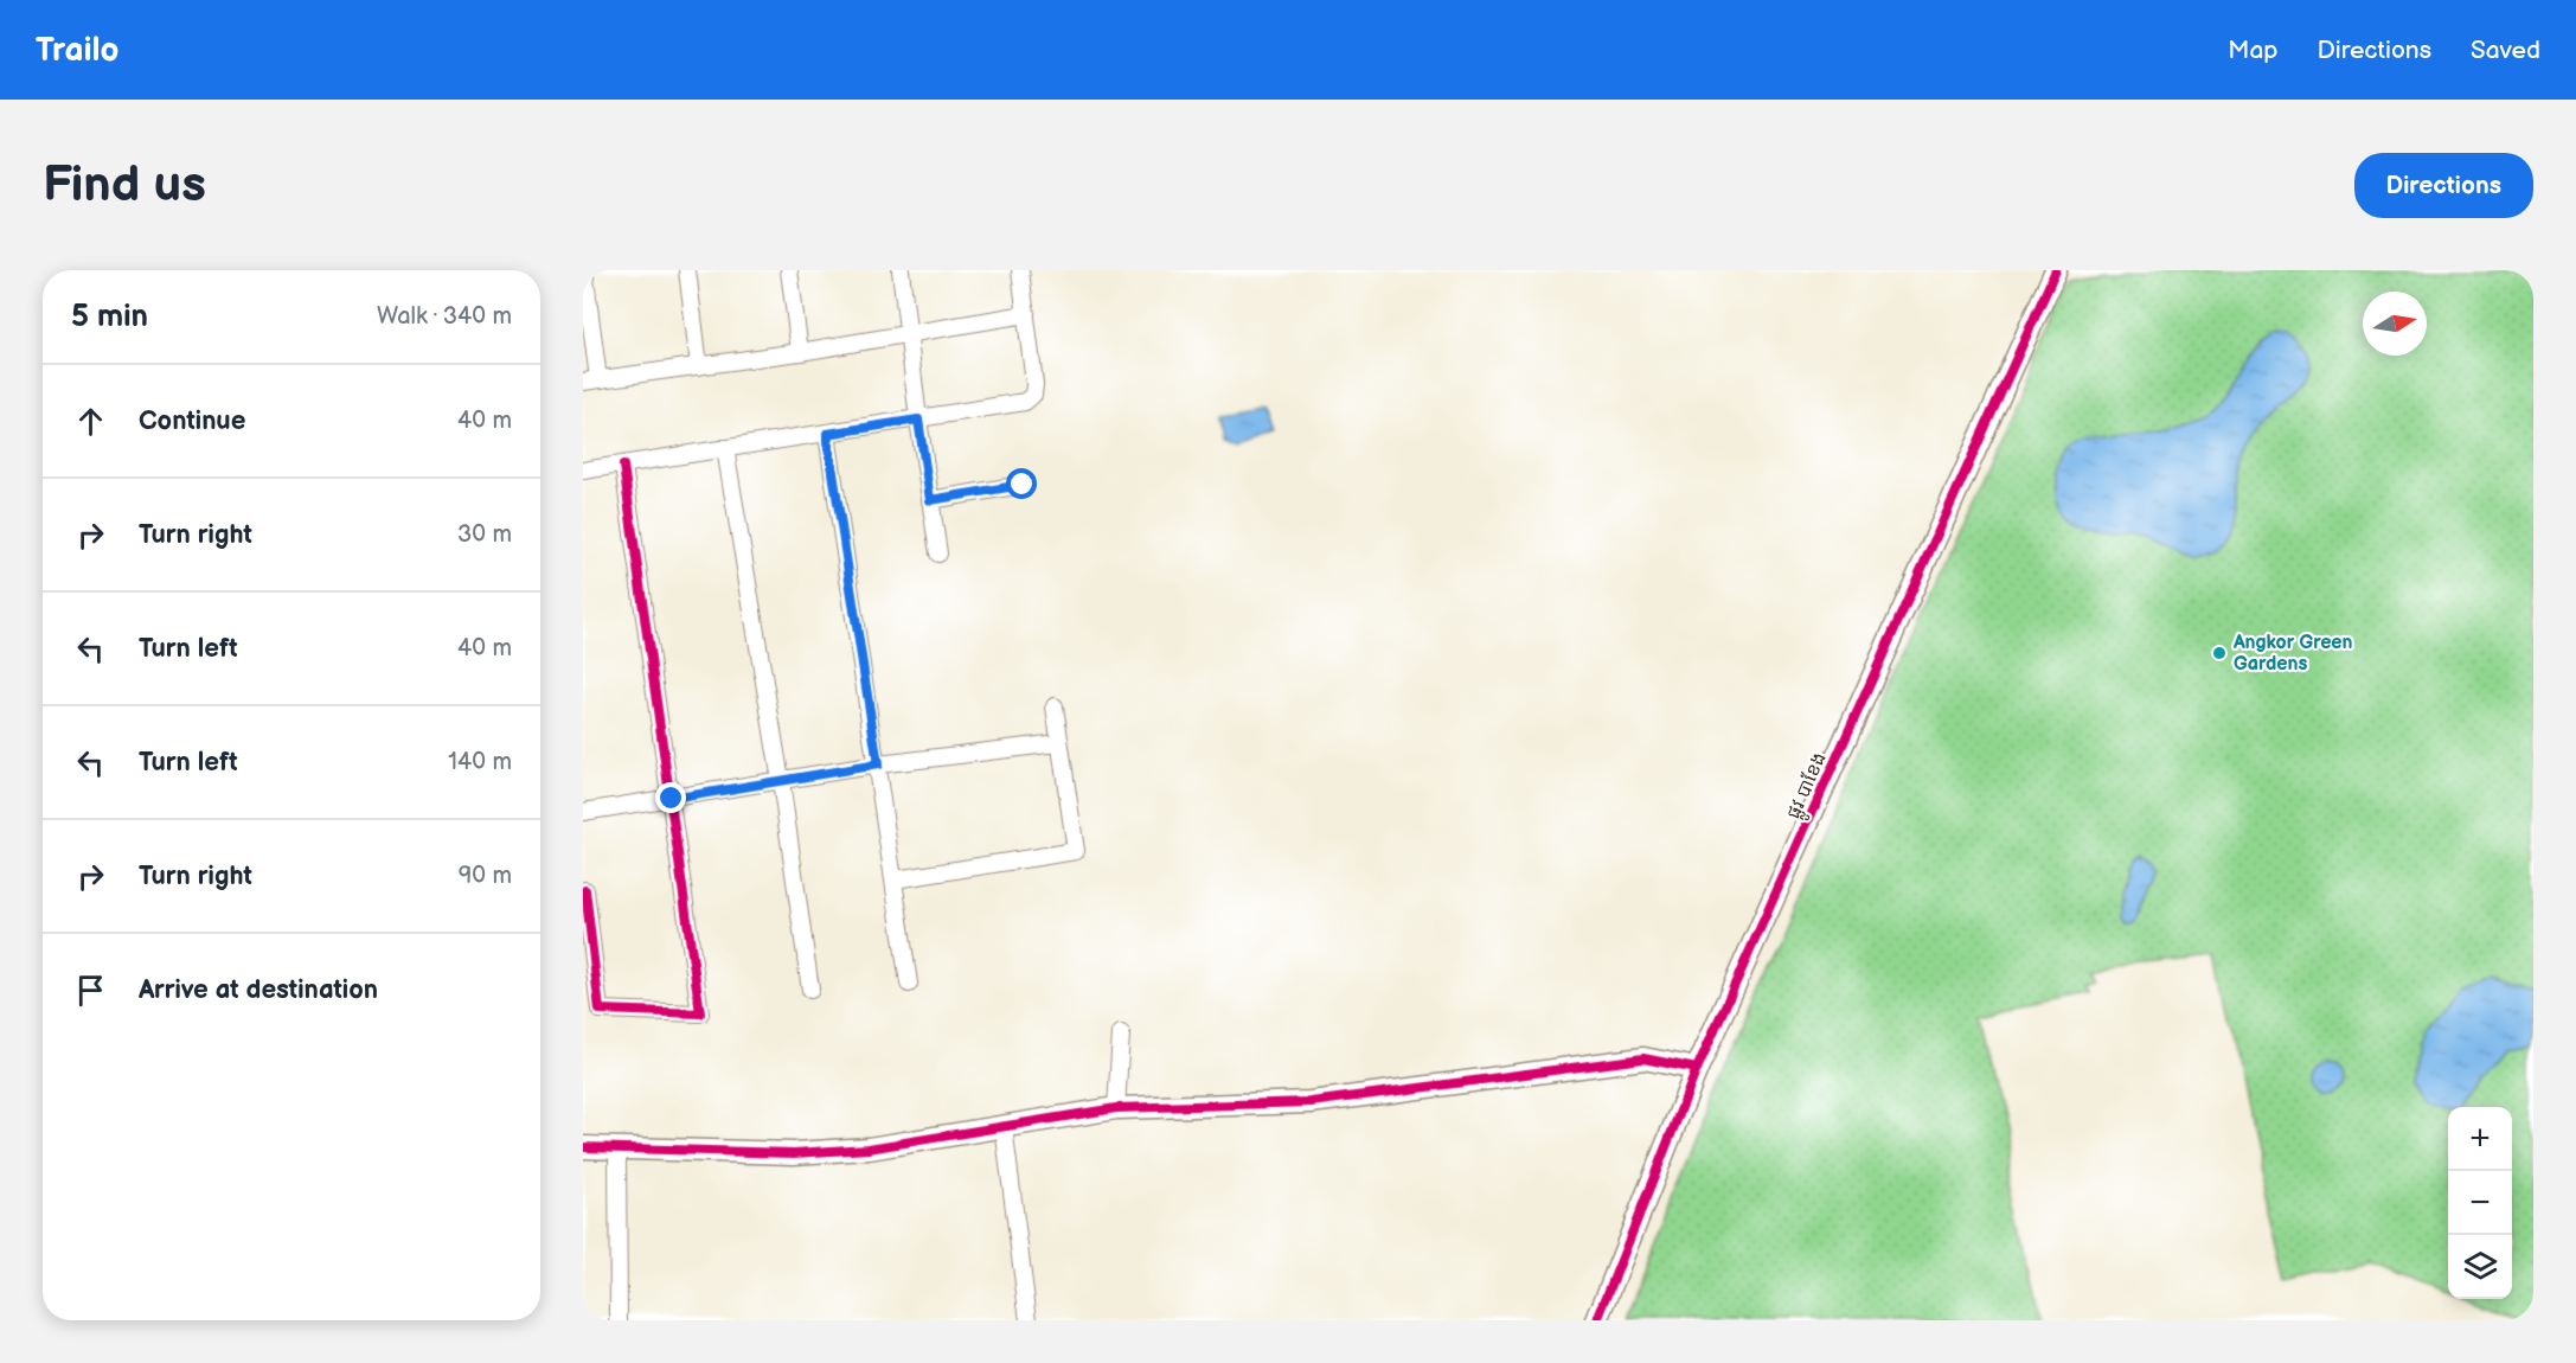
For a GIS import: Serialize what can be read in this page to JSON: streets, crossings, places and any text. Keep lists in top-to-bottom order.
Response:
{
  "streets": {
    "street": ["ផ្លូវ បាខែង"]
  },
  "places": ["Angkor Green Gardens"],
  "north": "right",
  "page": {
    "header": "Trailo",
    "nav": ["Map", "Directions", "Saved"],
    "buttons": "Directions",
    "title": "Find us",
    "heading": ["5 min", "Walk · 340 m"],
    "list": [
      ["Continue", "40 m"],
      ["Turn right", "30 m"],
      ["Turn left", "40 m"],
      ["Turn left", "140 m"],
      ["Turn right", "90 m"],
      "Arrive at destination"
    ],
    "map_buttons": ["+", "−"]
  }
}
